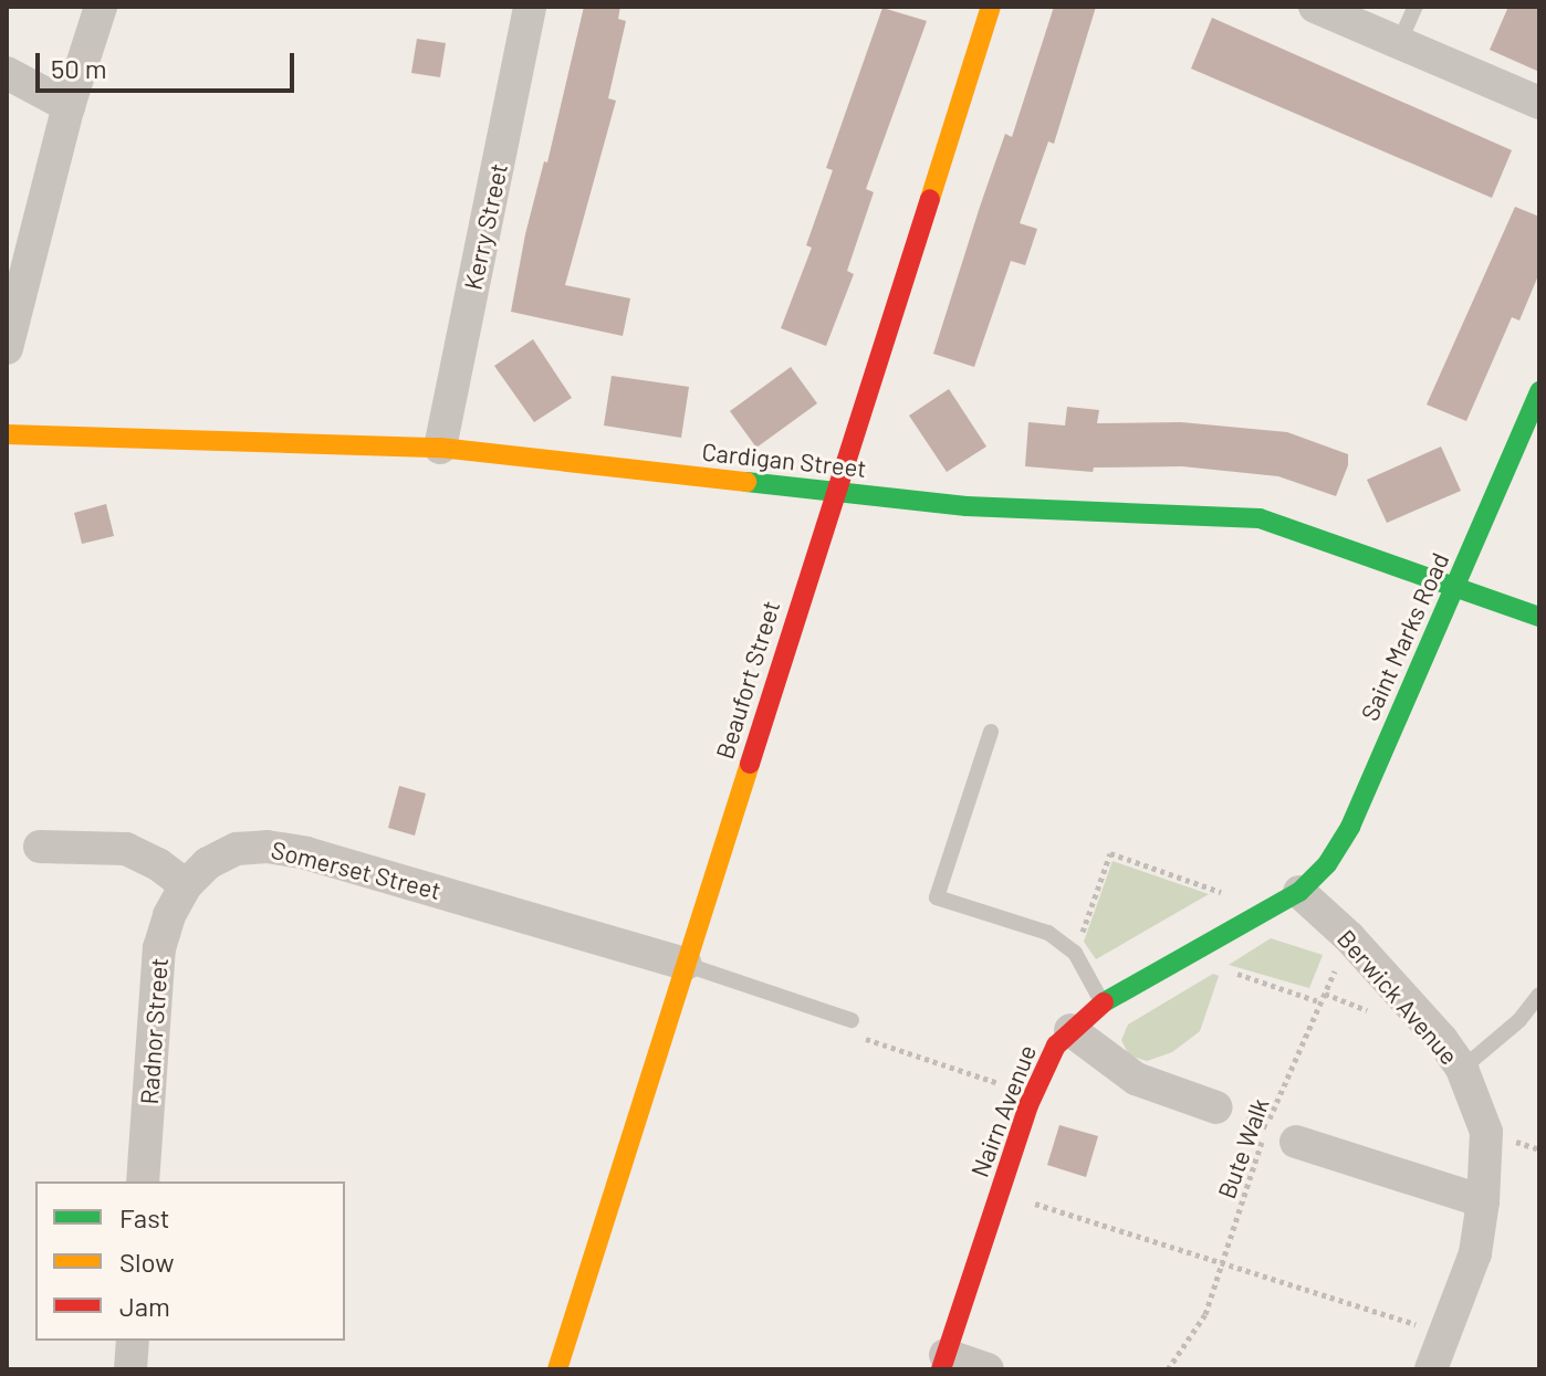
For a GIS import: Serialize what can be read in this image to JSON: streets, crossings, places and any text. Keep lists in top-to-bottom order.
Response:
{
  "streets": {
    "street": [
      "Kerry Street",
      "Cardigan Street",
      "Saint Marks Road",
      "Beaufort Street",
      "Somerset Street",
      "Berwick Avenue",
      "Radnor Street",
      "Nairn Avenue"
    ],
    "path": ["Bute Walk"]
  },
  "crossings": [
    ["Kerry Street", "Cardigan Street"],
    ["Cardigan Street", "Saint Marks Road"],
    ["Cardigan Street", "Beaufort Street"],
    ["Saint Marks Road", "Berwick Avenue"],
    ["Saint Marks Road", "Nairn Avenue"],
    ["Beaufort Street", "Somerset Street"],
    ["Somerset Street", "Radnor Street"],
    ["Berwick Avenue", "Nairn Avenue"],
    ["Berwick Avenue", "Bute Walk"]
  ],
  "legend": ["Fast", "Slow", "Jam"],
  "scale_bar": "50 m"
}
